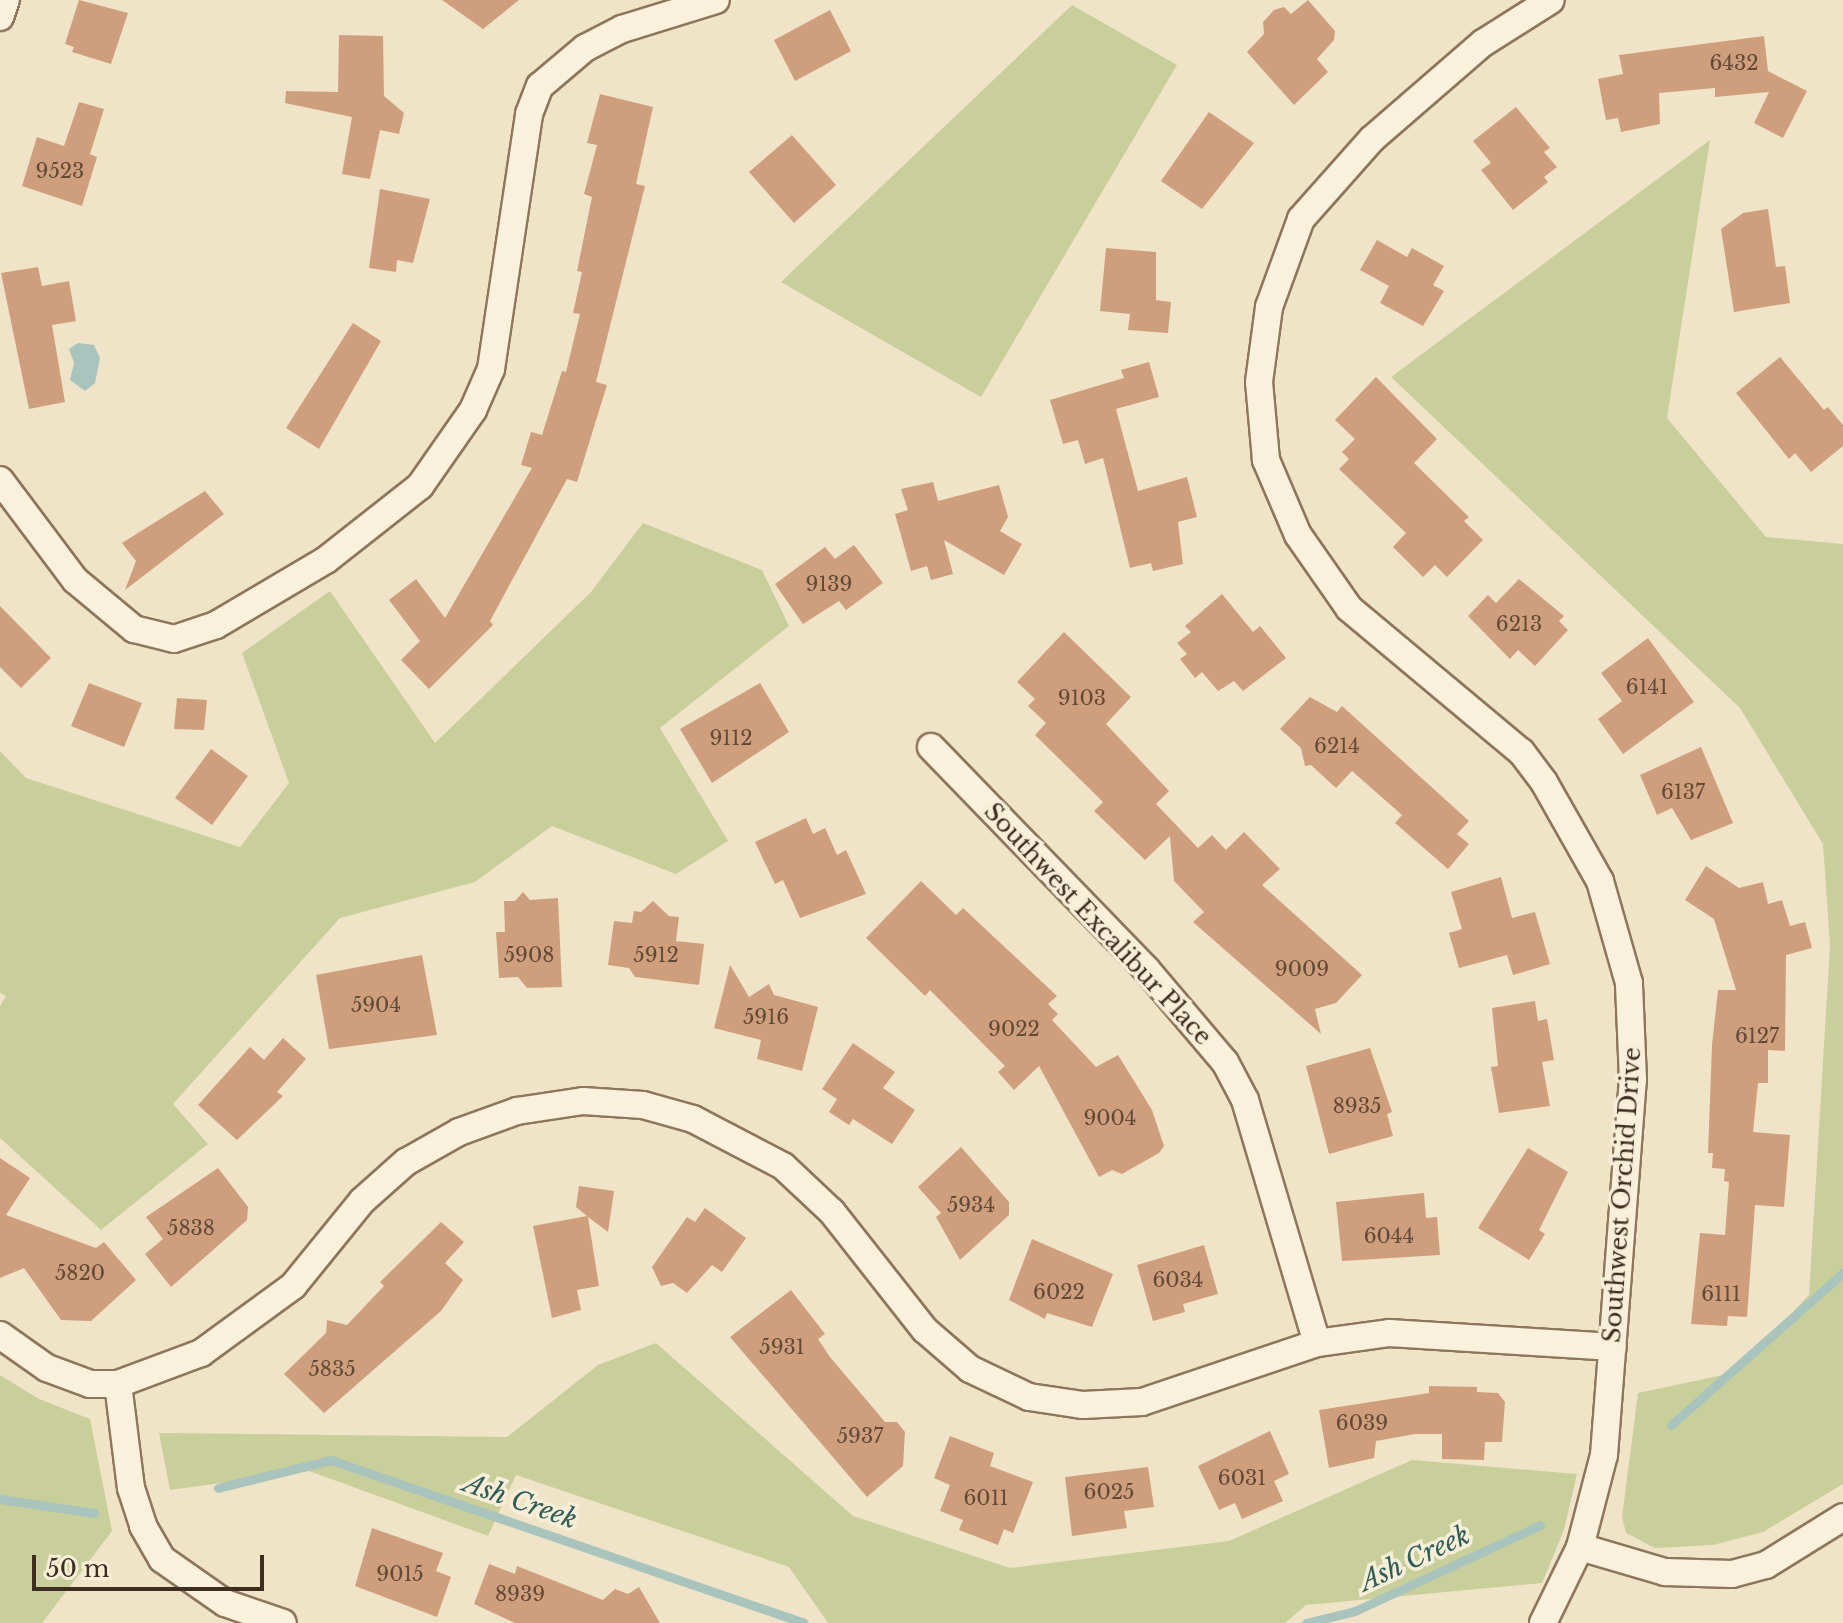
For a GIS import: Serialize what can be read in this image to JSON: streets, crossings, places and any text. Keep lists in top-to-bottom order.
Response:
{
  "streets": {
    "street": ["Southwest Excalibur Place", "Southwest Orchid Drive"]
  },
  "water": ["Ash Creek"],
  "house_numbers": [
    "6432",
    "9523",
    "9139",
    "6213",
    "6141",
    "9103",
    "9112",
    "6214",
    "6137",
    "5908",
    "5912",
    "9009",
    "5904",
    "5916",
    "9022",
    "6127",
    "8935",
    "9004",
    "5934",
    "5838",
    "6044",
    "5820",
    "6034",
    "6022",
    "6111",
    "5931",
    "5835",
    "6039",
    "5937",
    "6031",
    "6025",
    "6011",
    "9015",
    "8939"
  ],
  "scale_bar": "50 m"
}
